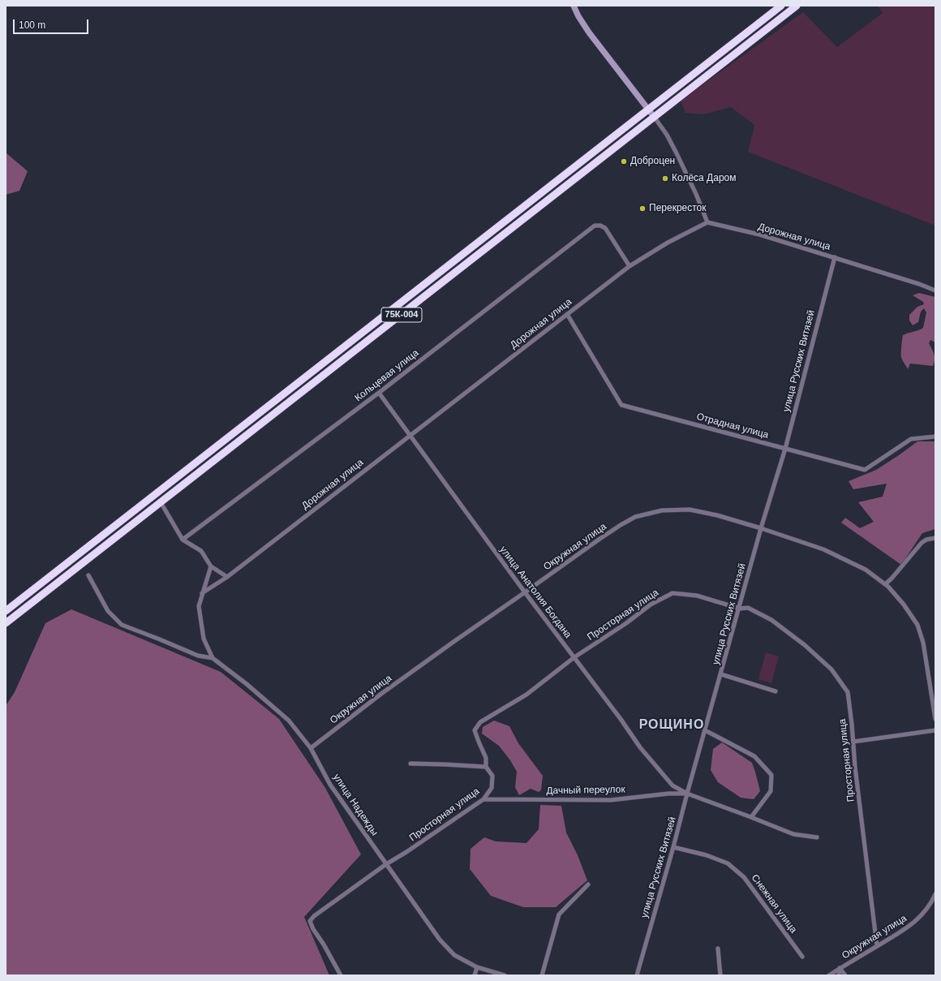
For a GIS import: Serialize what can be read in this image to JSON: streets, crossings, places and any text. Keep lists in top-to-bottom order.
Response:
{
  "streets": {
    "highway": ["75К-004"],
    "street": [
      "Дорожная улица",
      "улица Русских Витязей",
      "Кольцевая улица",
      "Отрадная улица",
      "Окружная улица",
      "улица Анатолия Богдана",
      "Просторная улица",
      "Дачный переулок",
      "улица Надежды",
      "Снежная улица"
    ]
  },
  "crossings": [
    ["Дорожная улица", "улица Русских Витязей"],
    ["Дорожная улица", "Кольцевая улица"],
    ["Дорожная улица", "Отрадная улица"],
    ["Дорожная улица", "улица Анатолия Богдана"],
    ["Дорожная улица", "улица Надежды"],
    ["улица Русских Витязей", "Отрадная улица"],
    ["улица Русских Витязей", "Окружная улица"],
    ["улица Русских Витязей", "улица Анатолия Богдана"],
    ["улица Русских Витязей", "Просторная улица"],
    ["улица Русских Витязей", "Дачный переулок"],
    ["улица Русских Витязей", "Снежная улица"],
    ["Кольцевая улица", "улица Анатолия Богдана"],
    ["Окружная улица", "улица Анатолия Богдана"],
    ["Окружная улица", "Просторная улица"],
    ["Окружная улица", "улица Надежды"],
    ["улица Анатолия Богдана", "Просторная улица"],
    ["улица Анатолия Богдана", "Дачный переулок"],
    ["Просторная улица", "Дачный переулок"],
    ["Просторная улица", "улица Надежды"]
  ],
  "districts": ["РОЩИНО"],
  "places": ["Доброцен", "Колёса Даром", "Перекресток"],
  "scale_bar": "100 m"
}
